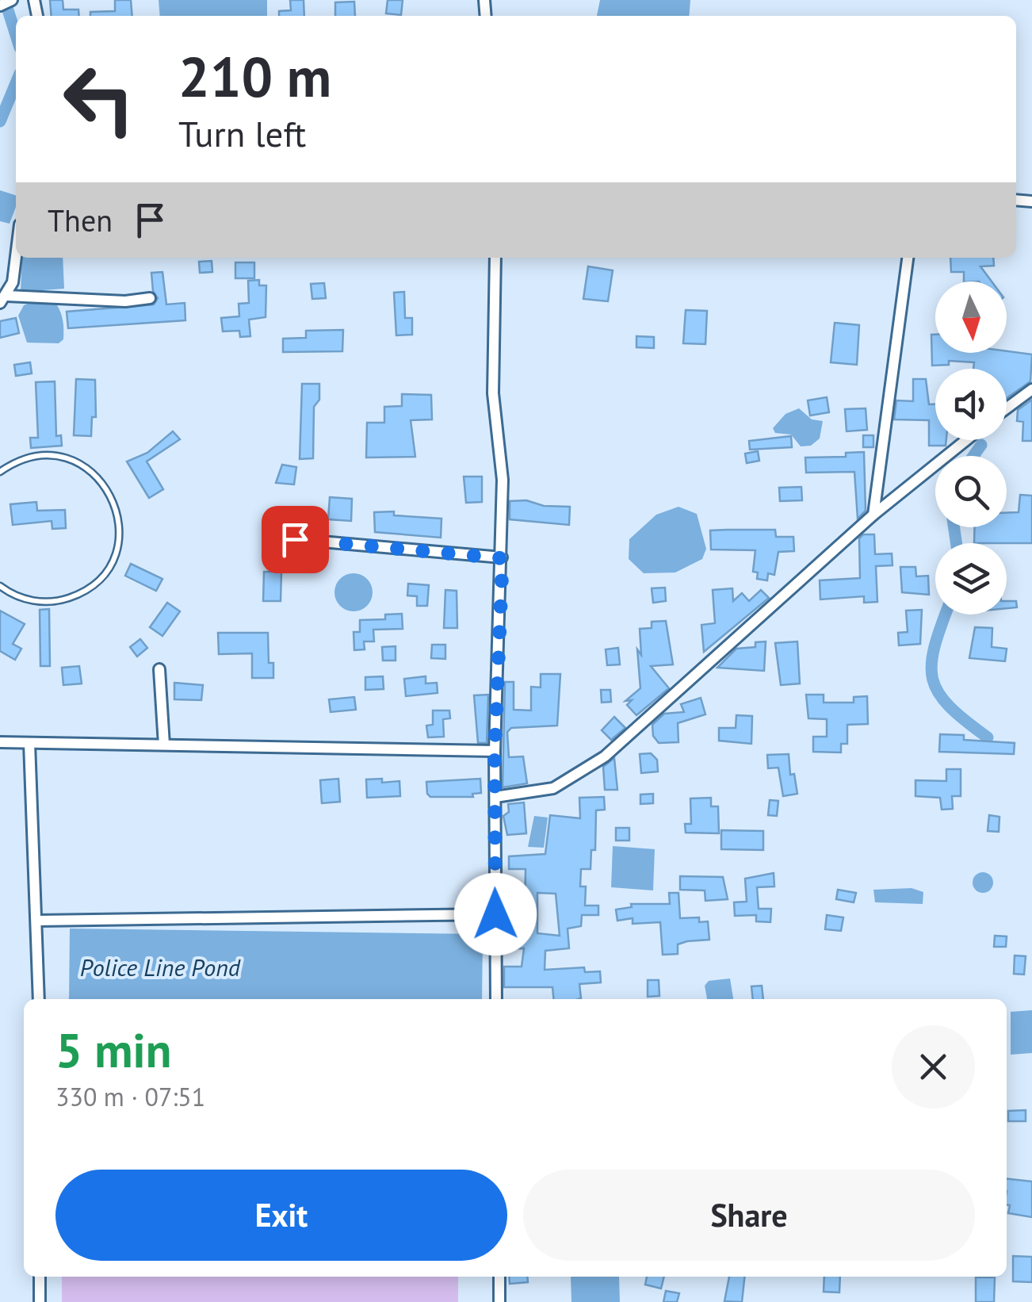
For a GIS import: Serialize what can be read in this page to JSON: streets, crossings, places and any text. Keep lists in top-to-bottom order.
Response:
{
  "water": ["Police Line Pond"],
  "north": "bottom",
  "page": {
    "turn": ["210 m", "Turn left"],
    "then": "Then",
    "heading": ["5 min", "330 m · 07:51"],
    "buttons": ["Exit", "Share"]
  }
}
